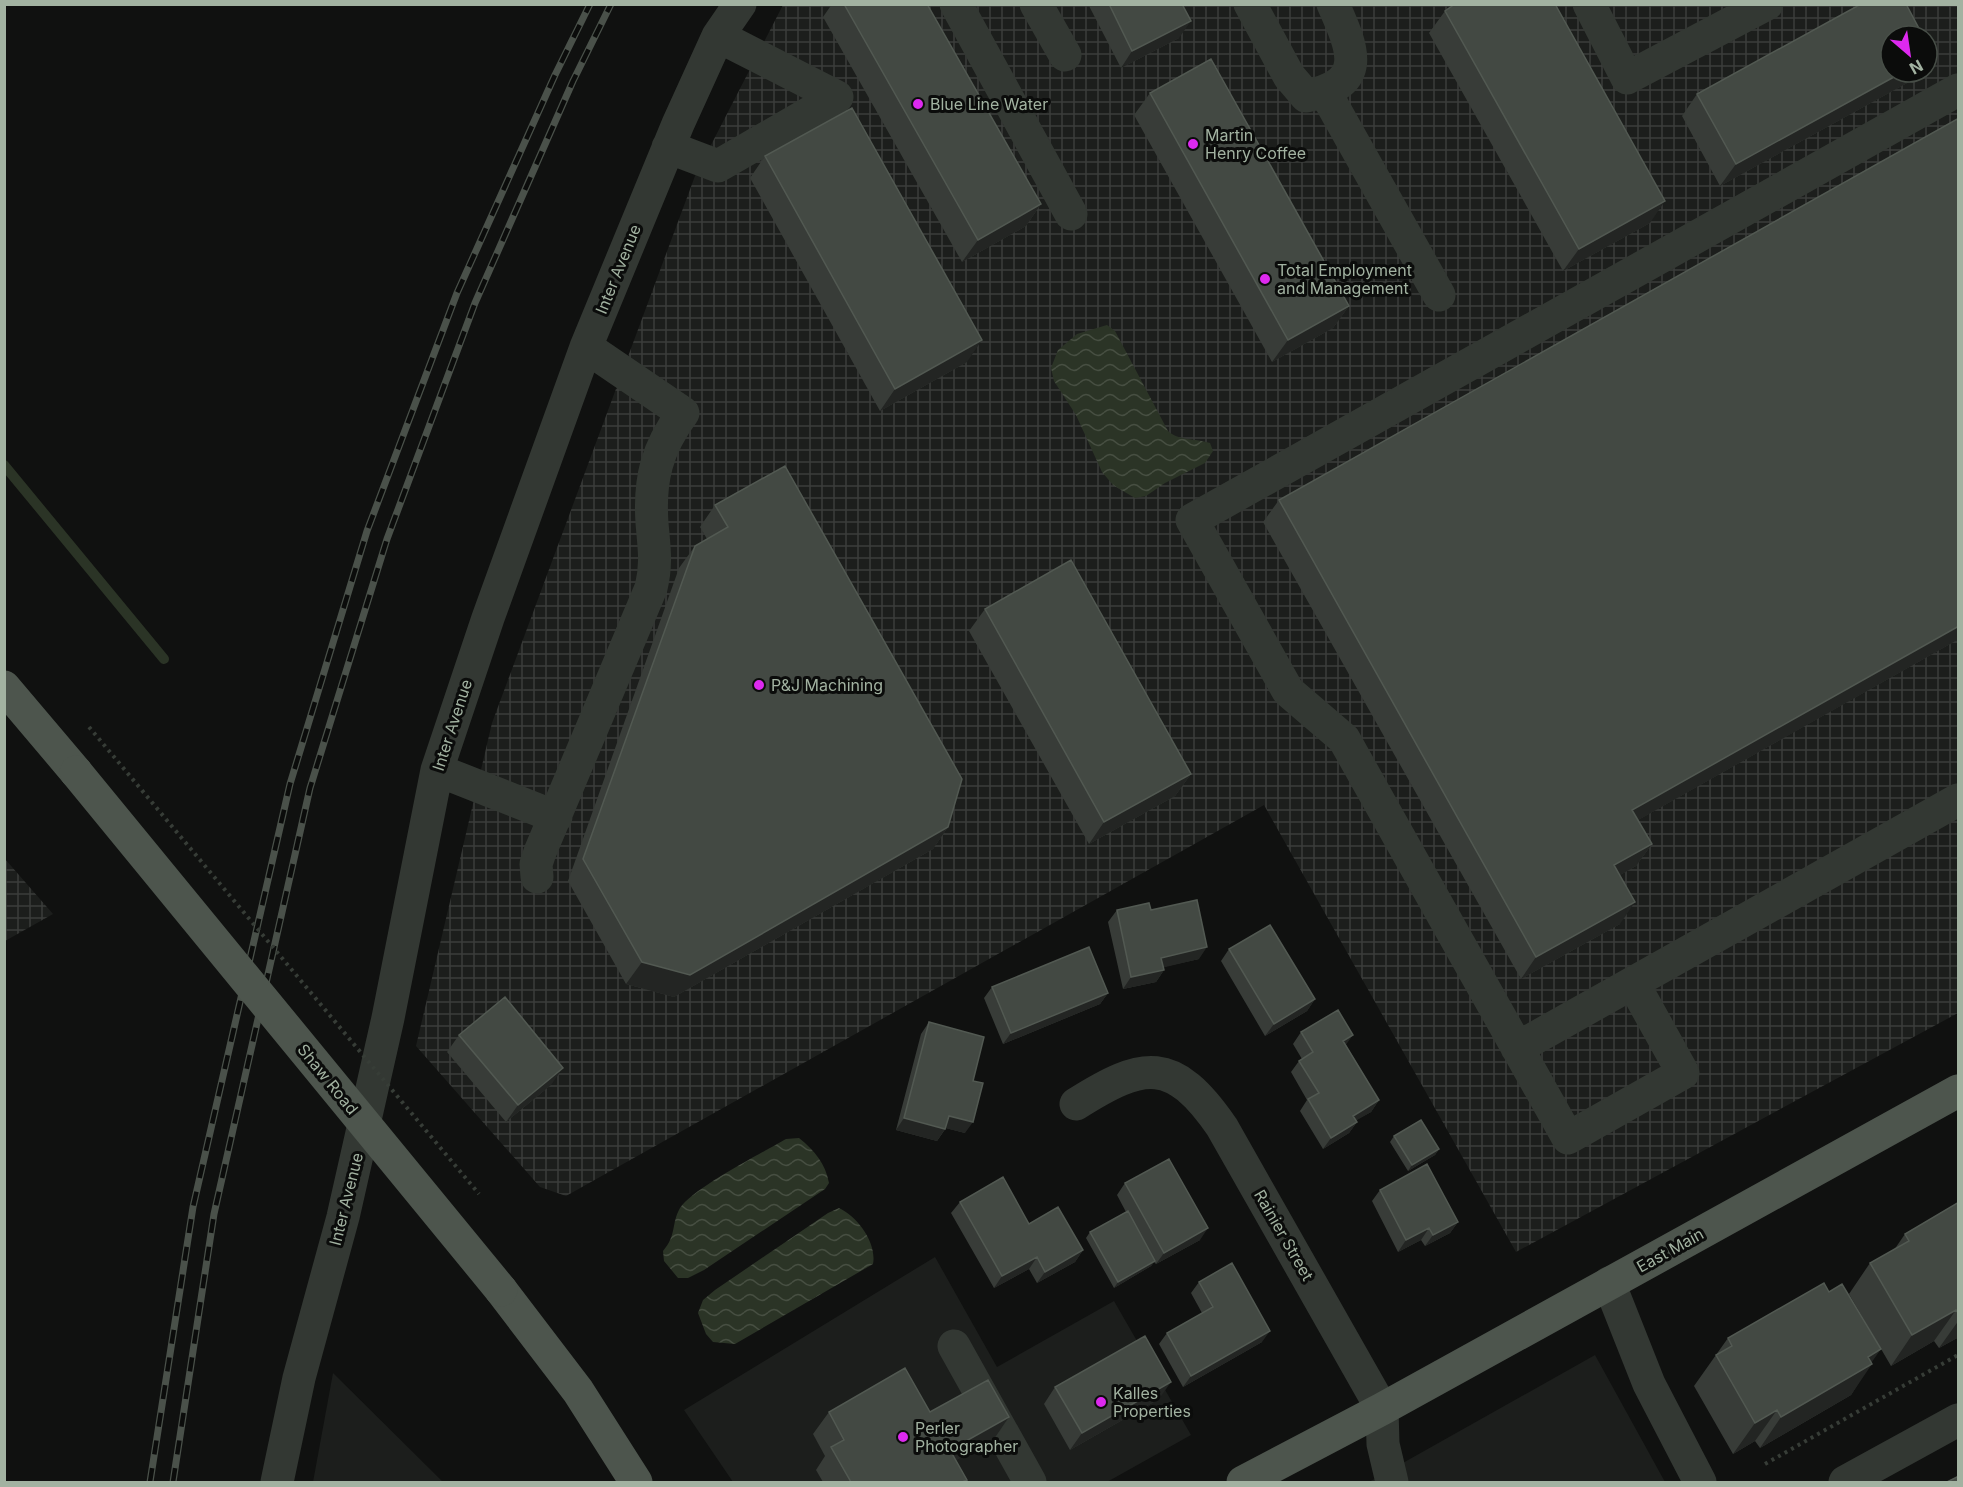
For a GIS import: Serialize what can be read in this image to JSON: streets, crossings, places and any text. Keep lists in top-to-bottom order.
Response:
{
  "streets": {
    "main road": ["Shaw Road", "East Main"],
    "street": ["Inter Avenue", "Rainier Street"]
  },
  "crossings": [
    ["Rainier Street", "East Main"]
  ],
  "places": [
    "Blue Line Water",
    "Martin Henry Coffee",
    "Total Employment and Management",
    "P&J Machining",
    "Kalles Properties",
    "Perler Photographer"
  ],
  "north": "bottom right"
}
